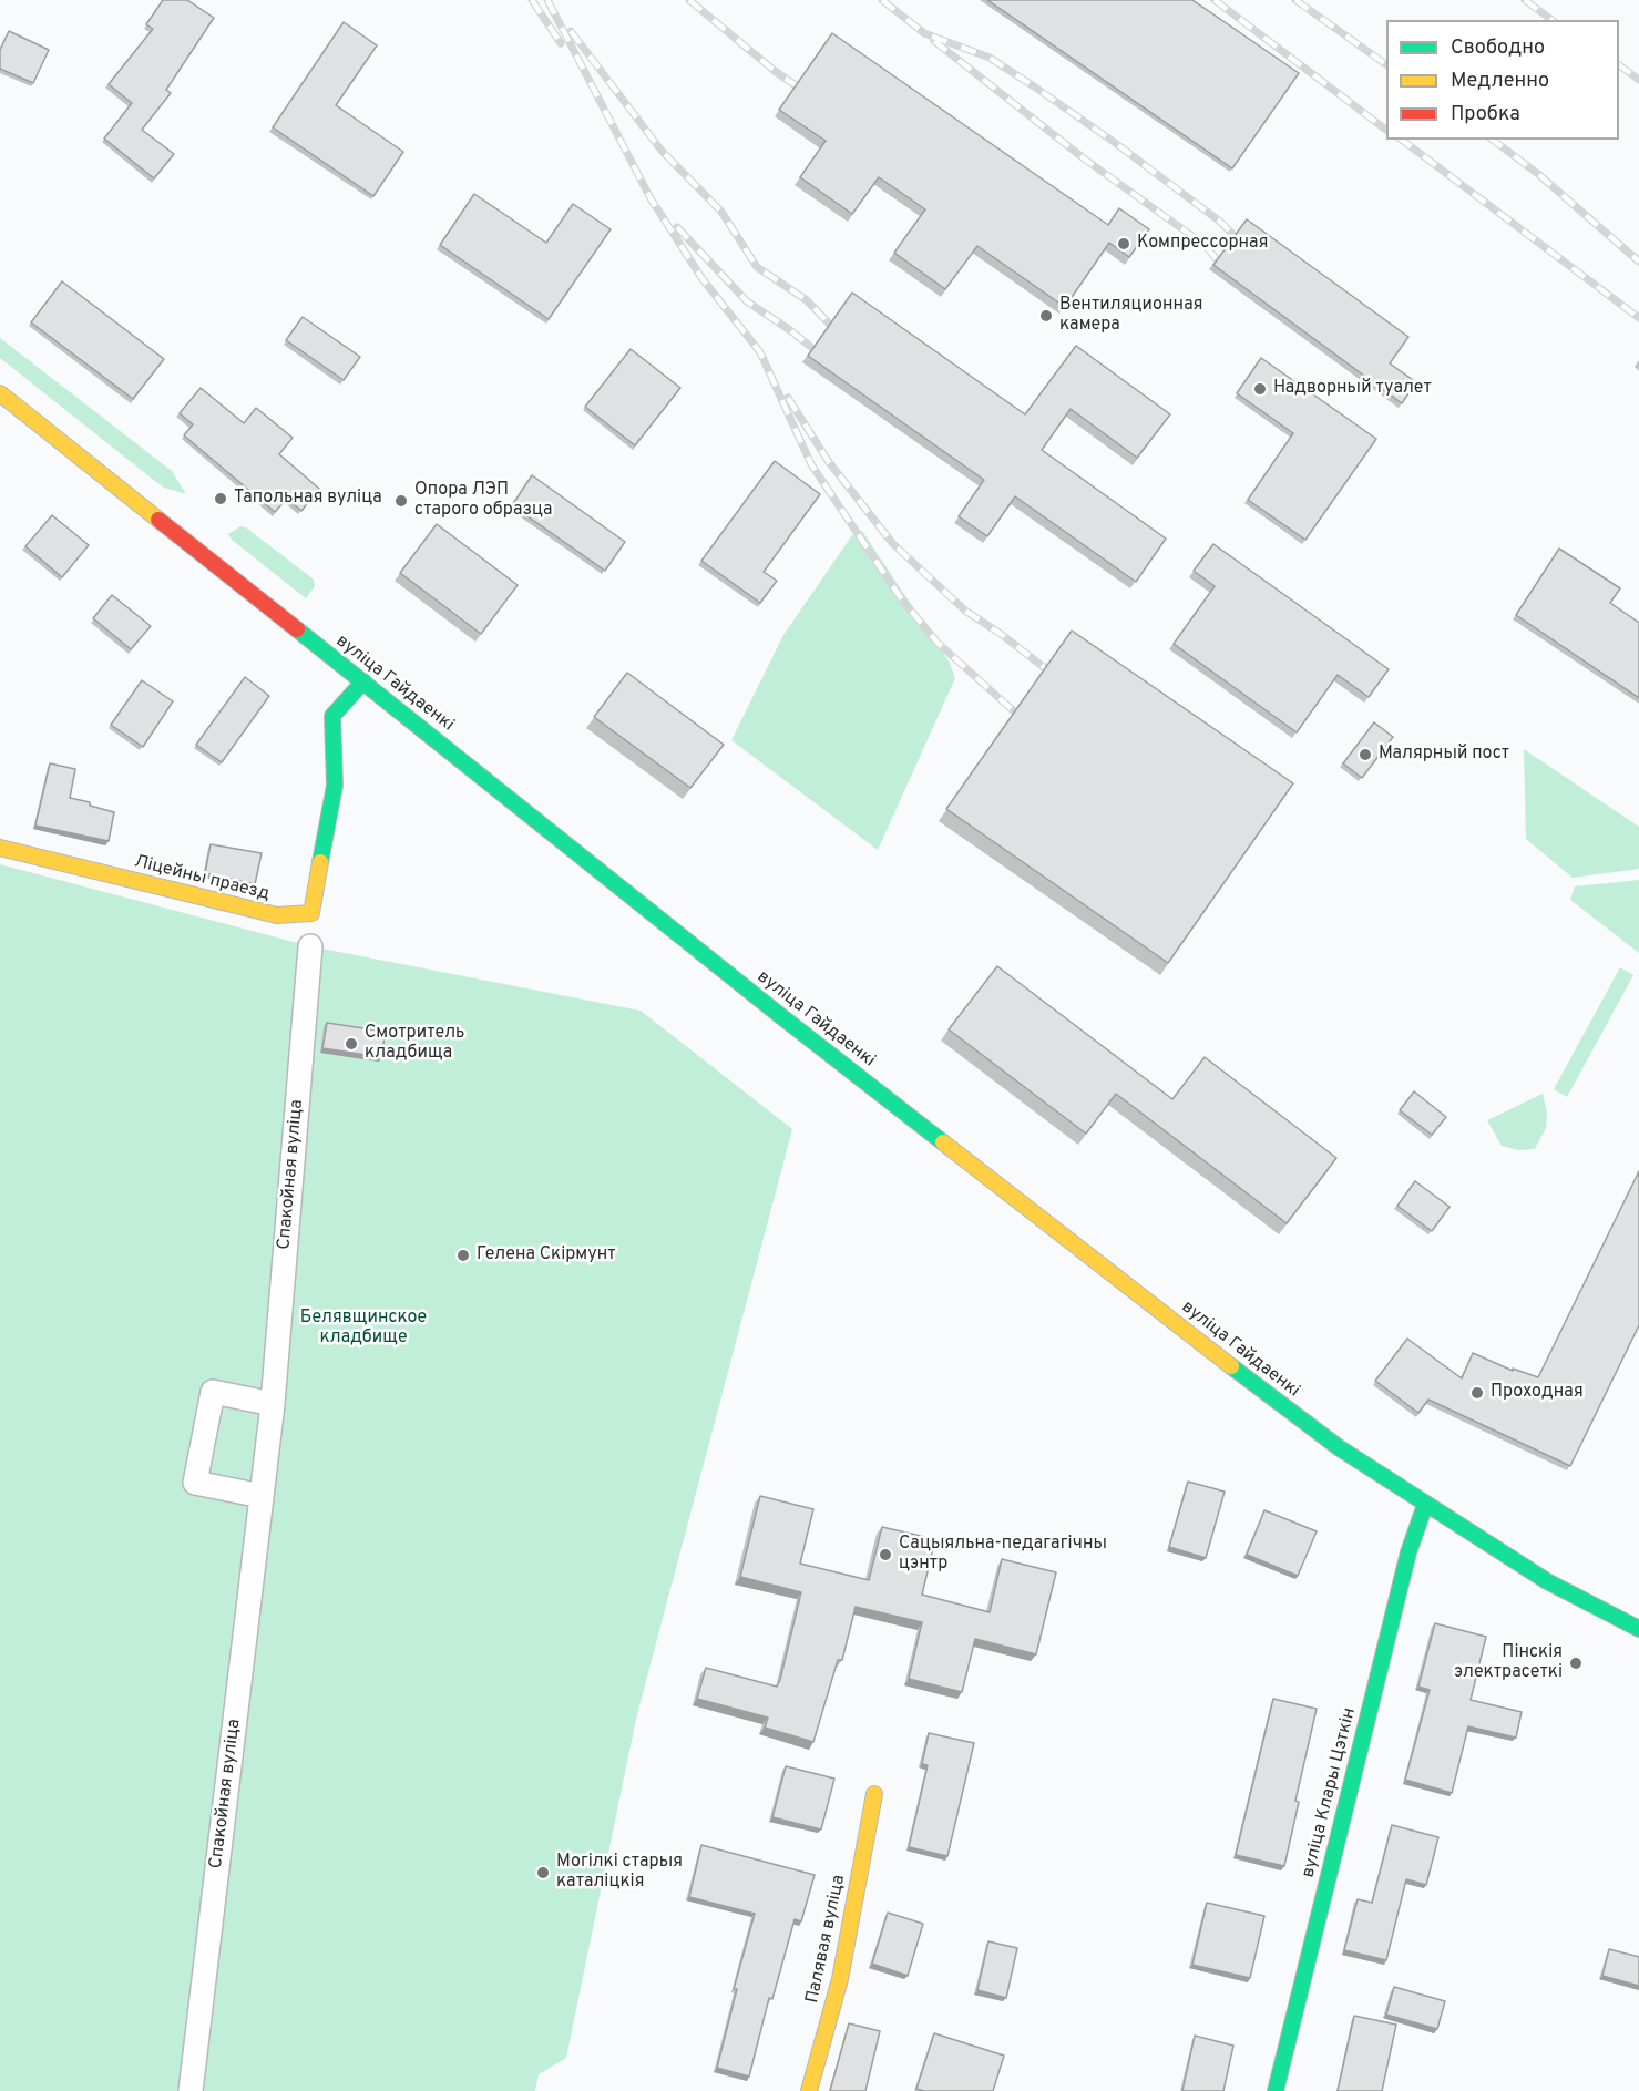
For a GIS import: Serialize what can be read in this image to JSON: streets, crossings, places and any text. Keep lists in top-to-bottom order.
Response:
{
  "streets": {
    "street": [
      "вуліца Гайдаенкі",
      "Ліцейны праезд",
      "Спакойная вуліца",
      "вуліца Клары Цэткін",
      "Палявая вуліца"
    ]
  },
  "crossings": [
    ["вуліца Гайдаенкі", "Ліцейны праезд"],
    ["вуліца Гайдаенкі", "вуліца Клары Цэткін"]
  ],
  "parks": ["Белявщинское кладбище"],
  "places": [
    "Компрессорная",
    "Вентиляционная камера",
    "Надворный туалет",
    "Тапольная вуліца",
    "Опора ЛЭП старого образца",
    "Малярный пост",
    "Смотритель кладбища",
    "Гелена Скірмунт",
    "Проходная",
    "Сацыяльна-педагагічны цэнтр",
    "Пінскія электрасеткі",
    "Могілкі старыя каталіцкія"
  ],
  "legend": ["Свободно", "Медленно", "Пробка"]
}
